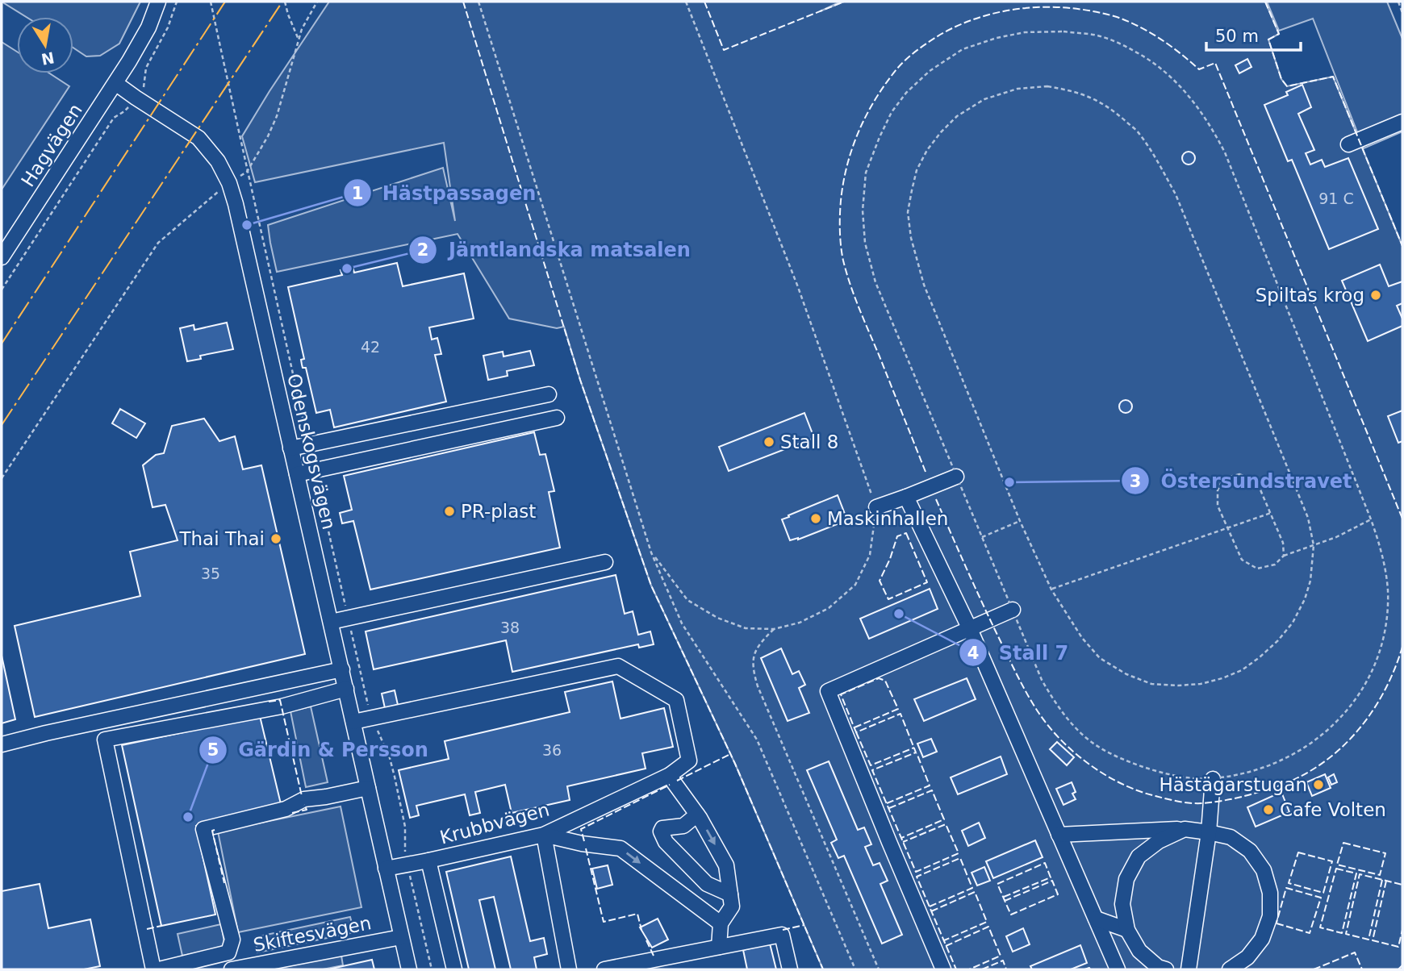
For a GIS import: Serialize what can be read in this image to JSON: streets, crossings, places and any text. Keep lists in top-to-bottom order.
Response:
{
  "streets": {
    "street": [
      "Hagvägen",
      "Odenskogsvägen",
      "Krubbvägen",
      "Skiftesvägen"
    ]
  },
  "crossings": [
    ["Hagvägen", "Odenskogsvägen"],
    ["Odenskogsvägen", "Krubbvägen"],
    ["Odenskogsvägen", "Skiftesvägen"]
  ],
  "places": [
    "Hästpassagen",
    "Jämtlandska matsalen",
    "Spiltas krog",
    "Stall 8",
    "Östersundstravet",
    "PR-plast",
    "Maskinhallen",
    "Thai Thai",
    "Stall 7",
    "Hästägarstugan",
    "Cafe Volten",
    "Gärdin & Persson"
  ],
  "house_numbers": [
    "91 C",
    "42",
    "35",
    "38",
    "36"
  ],
  "scale_bar": "50 m",
  "north": "bottom"
}
